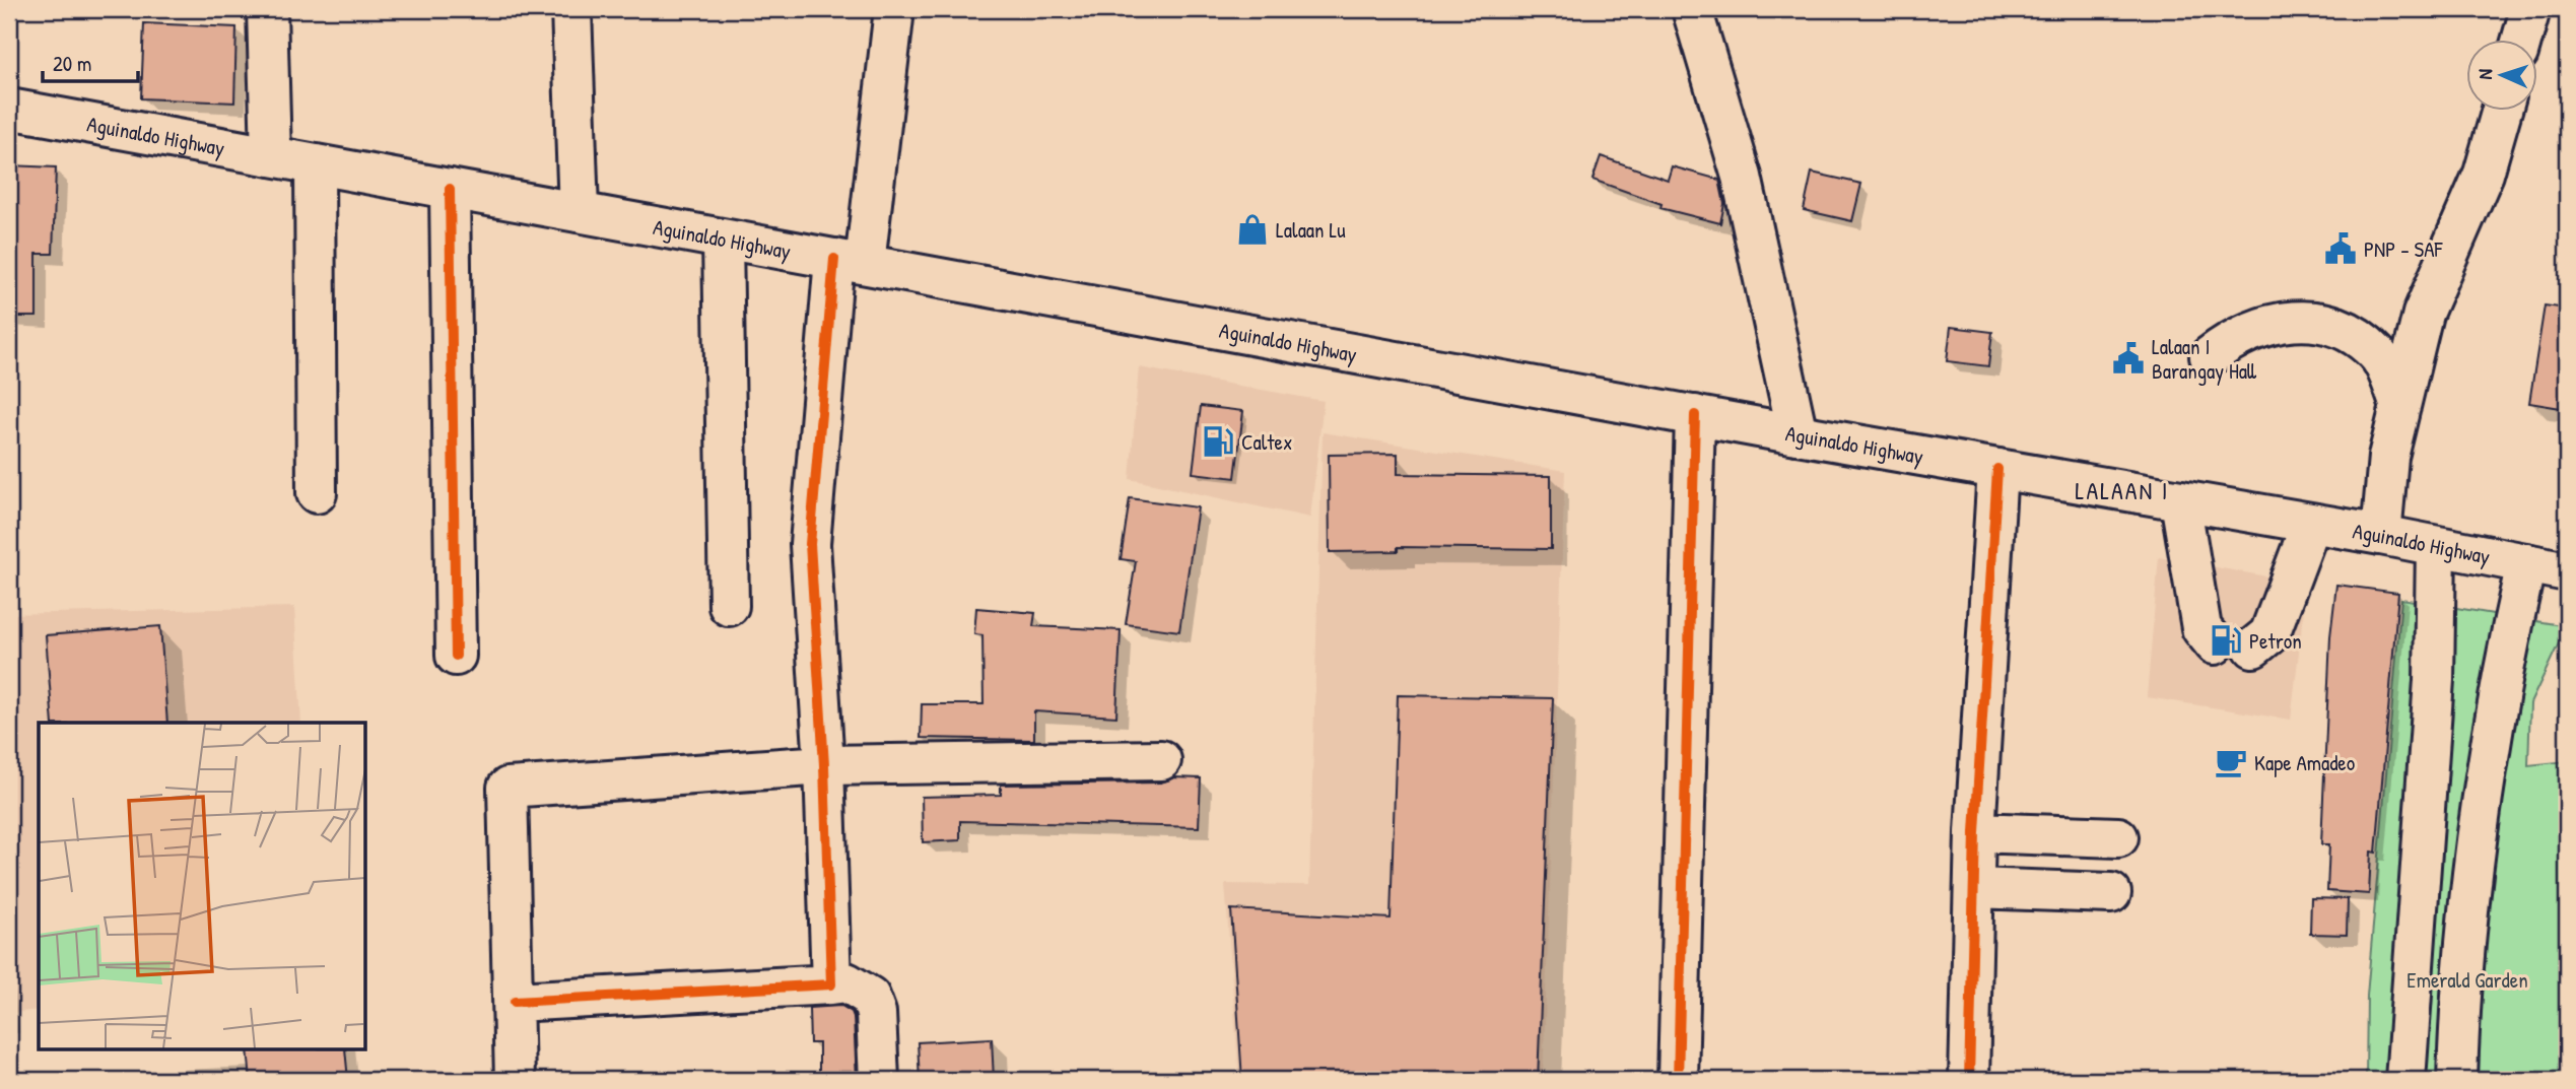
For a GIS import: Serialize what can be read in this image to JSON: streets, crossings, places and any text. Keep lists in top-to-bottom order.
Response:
{
  "streets": {
    "street": ["Aguinaldo Highway"]
  },
  "districts": ["LALAAN I"],
  "parks": ["Emerald Garden"],
  "places": {
    "shop": ["Lalaan Lu"],
    "public building": ["PNP - SAF", "Lalaan I Barangay Hall"],
    "fuel station": ["Caltex", "Petron"],
    "cafe": ["Kape Amadeo"]
  },
  "scale_bar": "20 m",
  "north": "left"
}
